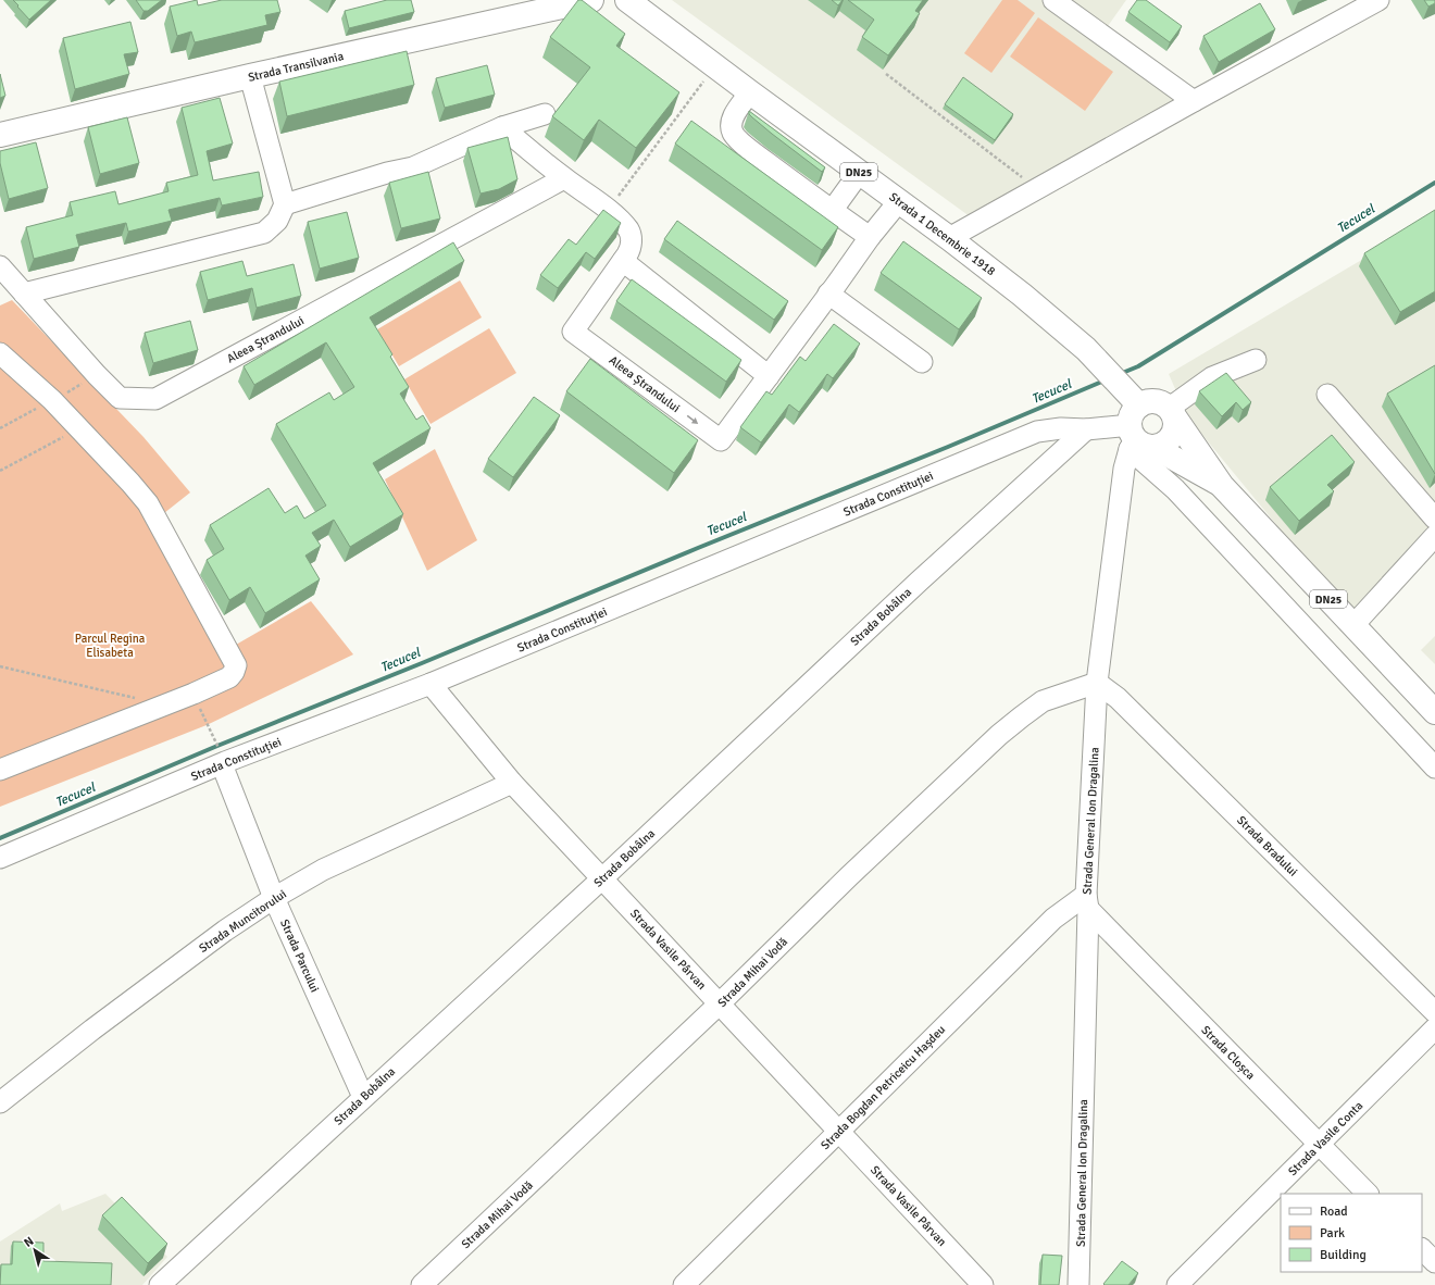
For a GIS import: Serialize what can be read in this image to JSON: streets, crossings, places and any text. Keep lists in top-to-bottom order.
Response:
{
  "streets": {
    "main road": ["Strada Transilvania", "DN25", "Strada 1 Decembrie 1918"],
    "street": [
      "Aleea Ștrandului",
      "Strada Constituției",
      "Strada Bobâlna",
      "Strada General Ion Dragalina",
      "Strada Bradului",
      "Strada Muncitorului",
      "Strada Vasile Pârvan",
      "Strada Parcului",
      "Strada Mihai Vodă",
      "Strada Cloșca",
      "Strada Bogdan Petriceicu Hașdeu",
      "Strada Vasile Conta"
    ]
  },
  "crossings": [
    ["Strada 1 Decembrie 1918", "Aleea Ștrandului"],
    ["Strada 1 Decembrie 1918", "Strada Constituției"],
    ["Strada 1 Decembrie 1918", "Strada General Ion Dragalina"],
    ["Strada Constituției", "Strada Bobâlna"],
    ["Strada Constituției", "Strada General Ion Dragalina"],
    ["Strada Constituției", "Strada Vasile Pârvan"],
    ["Strada Constituției", "Strada Parcului"],
    ["Strada Bobâlna", "Strada Vasile Pârvan"],
    ["Strada Bobâlna", "Strada Parcului"],
    ["Strada General Ion Dragalina", "Strada Bradului"],
    ["Strada General Ion Dragalina", "Strada Mihai Vodă"],
    ["Strada General Ion Dragalina", "Strada Cloșca"],
    ["Strada General Ion Dragalina", "Strada Bogdan Petriceicu Hașdeu"],
    ["Strada Bradului", "Strada Mihai Vodă"],
    ["Strada Muncitorului", "Strada Vasile Pârvan"],
    ["Strada Muncitorului", "Strada Parcului"],
    ["Strada Vasile Pârvan", "Strada Mihai Vodă"],
    ["Strada Vasile Pârvan", "Strada Bogdan Petriceicu Hașdeu"],
    ["Strada Cloșca", "Strada Bogdan Petriceicu Hașdeu"],
    ["Strada Cloșca", "Strada Vasile Conta"]
  ],
  "water": ["Tecucel"],
  "parks": ["Parcul Regina Elisabeta"],
  "legend": ["Road", "Park", "Building"],
  "north": "top left"
}
